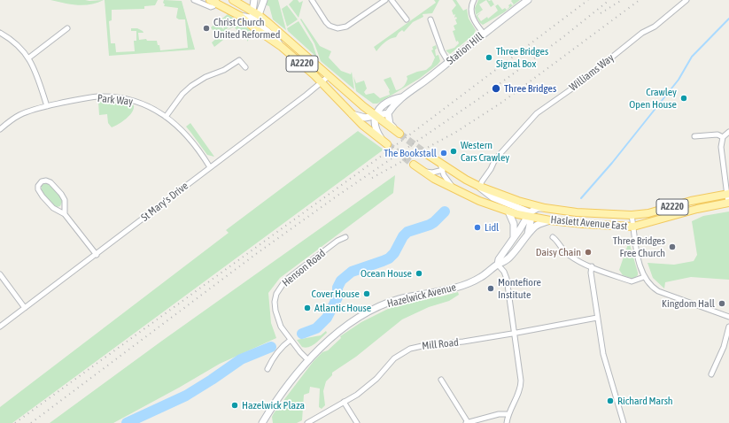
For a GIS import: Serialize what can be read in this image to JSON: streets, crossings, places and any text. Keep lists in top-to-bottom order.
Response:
{
  "streets": {
    "main road": ["A2220", "Haslett Avenue East"],
    "street": [
      "Station Hill",
      "Williams Way",
      "Park Way",
      "St Mary's Drive",
      "Henson Road",
      "Hazelwick Avenue",
      "Mill Road"
    ]
  },
  "crossings": [
    ["Station Hill", "A2220"],
    ["A2220", "St Mary's Drive"],
    ["Williams Way", "Haslett Avenue East"],
    ["Park Way", "St Mary's Drive"],
    ["Haslett Avenue East", "Hazelwick Avenue"],
    ["Henson Road", "Hazelwick Avenue"]
  ],
  "places": [
    "Christ Church United Reformed",
    "Three Bridges Signal Box",
    "Three Bridges",
    "Crawley Open House",
    "Western Cars Crawley",
    "The Bookstall",
    "Lidl",
    "Three Bridges Free Church",
    "Daisy Chain",
    "Ocean House",
    "Montefiore Institute",
    "Cover House",
    "Kingdom Hall",
    "Atlantic House",
    "Richard Marsh",
    "Hazelwick Plaza"
  ]
}
